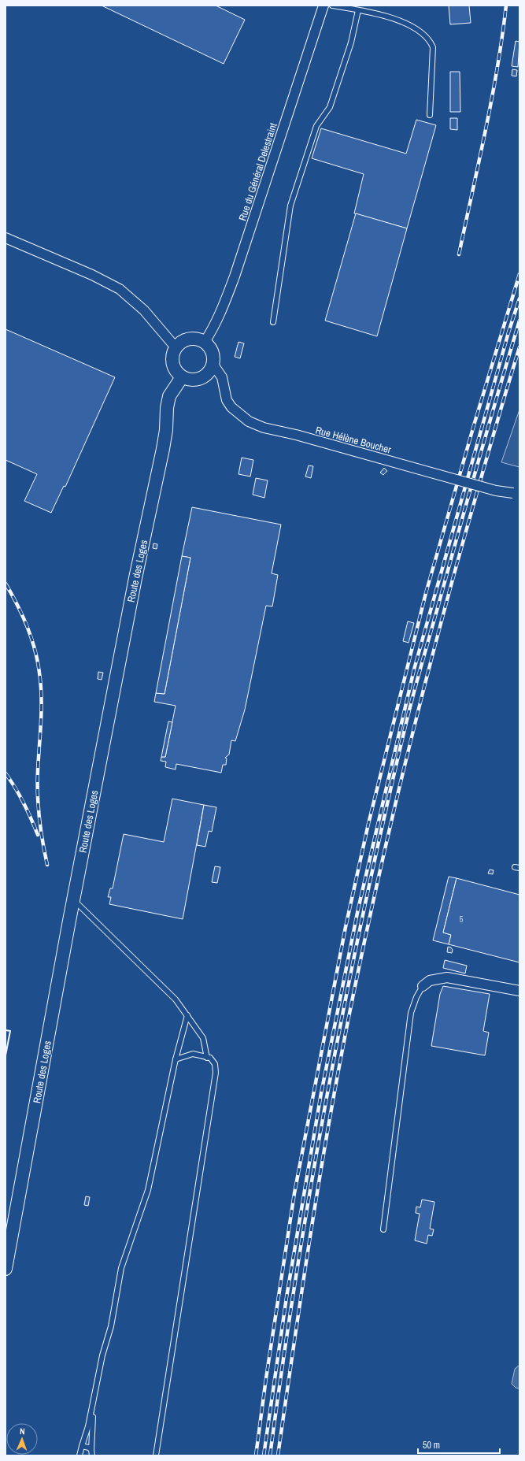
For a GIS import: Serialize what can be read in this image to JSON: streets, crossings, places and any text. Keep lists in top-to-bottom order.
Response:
{
  "streets": {
    "street": ["Rue du Général Delestraint", "Rue Hélène Boucher", "Route des Loges"]
  },
  "crossings": [
    ["Rue du Général Delestraint", "Rue Hélène Boucher"],
    ["Rue du Général Delestraint", "Route des Loges"],
    ["Rue Hélène Boucher", "Route des Loges"]
  ],
  "house_numbers": ["5"],
  "scale_bar": "50 m",
  "north": "top"
}
